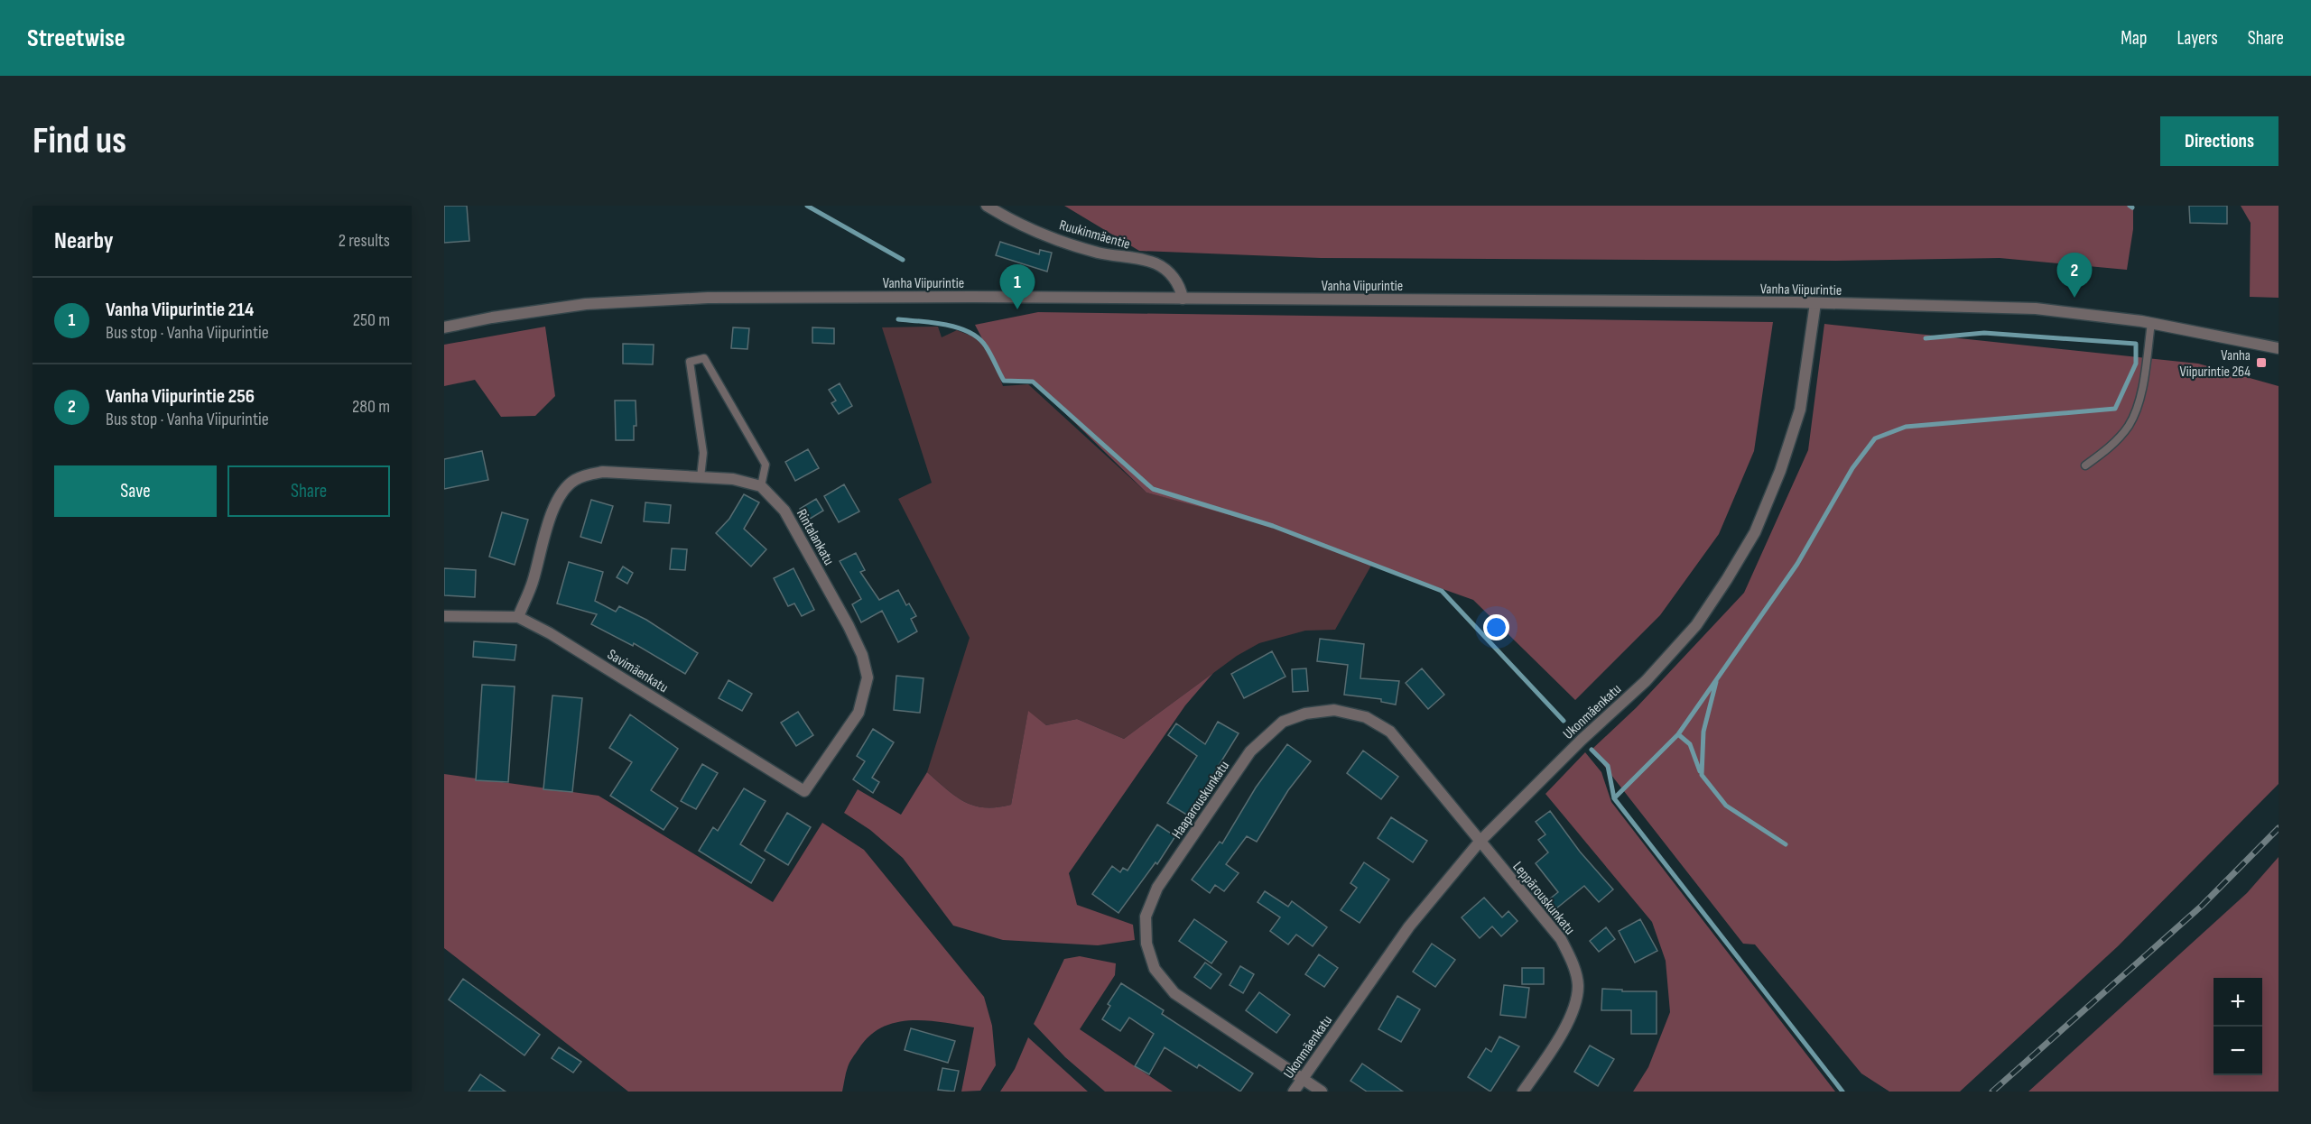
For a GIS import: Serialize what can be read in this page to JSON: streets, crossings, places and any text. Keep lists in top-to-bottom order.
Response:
{
  "streets": {
    "street": [
      "Ruukinmäentie",
      "Vanha Viipurintie",
      "Rintalankatu",
      "Savimäenkatu",
      "Ukonmäenkatu",
      "Haaparouskunkatu",
      "Leppärouskunkatu"
    ]
  },
  "crossings": [
    ["Ruukinmäentie", "Vanha Viipurintie"],
    ["Vanha Viipurintie", "Ukonmäenkatu"],
    ["Rintalankatu", "Savimäenkatu"],
    ["Ukonmäenkatu", "Haaparouskunkatu"],
    ["Ukonmäenkatu", "Leppärouskunkatu"],
    ["Haaparouskunkatu", "Leppärouskunkatu"]
  ],
  "places": {
    "transit": ["Vanha Viipurintie 264"]
  },
  "page": {
    "header": "Streetwise",
    "nav": ["Map", "Layers", "Share"],
    "buttons": [
      "Directions",
      ["Save", "Share"]
    ],
    "title": "Find us",
    "heading": ["Nearby", "2 results"],
    "pins": ["2", "1"],
    "list": [
      {
        "mark": "1",
        "name": "Vanha Viipurintie 214",
        "note": "Bus stop · Vanha Viipurintie",
        "value": "250 m"
      },
      {
        "mark": "2",
        "name": "Vanha Viipurintie 256",
        "note": "Bus stop · Vanha Viipurintie",
        "value": "280 m"
      }
    ],
    "map_buttons": ["+", "−"]
  }
}
